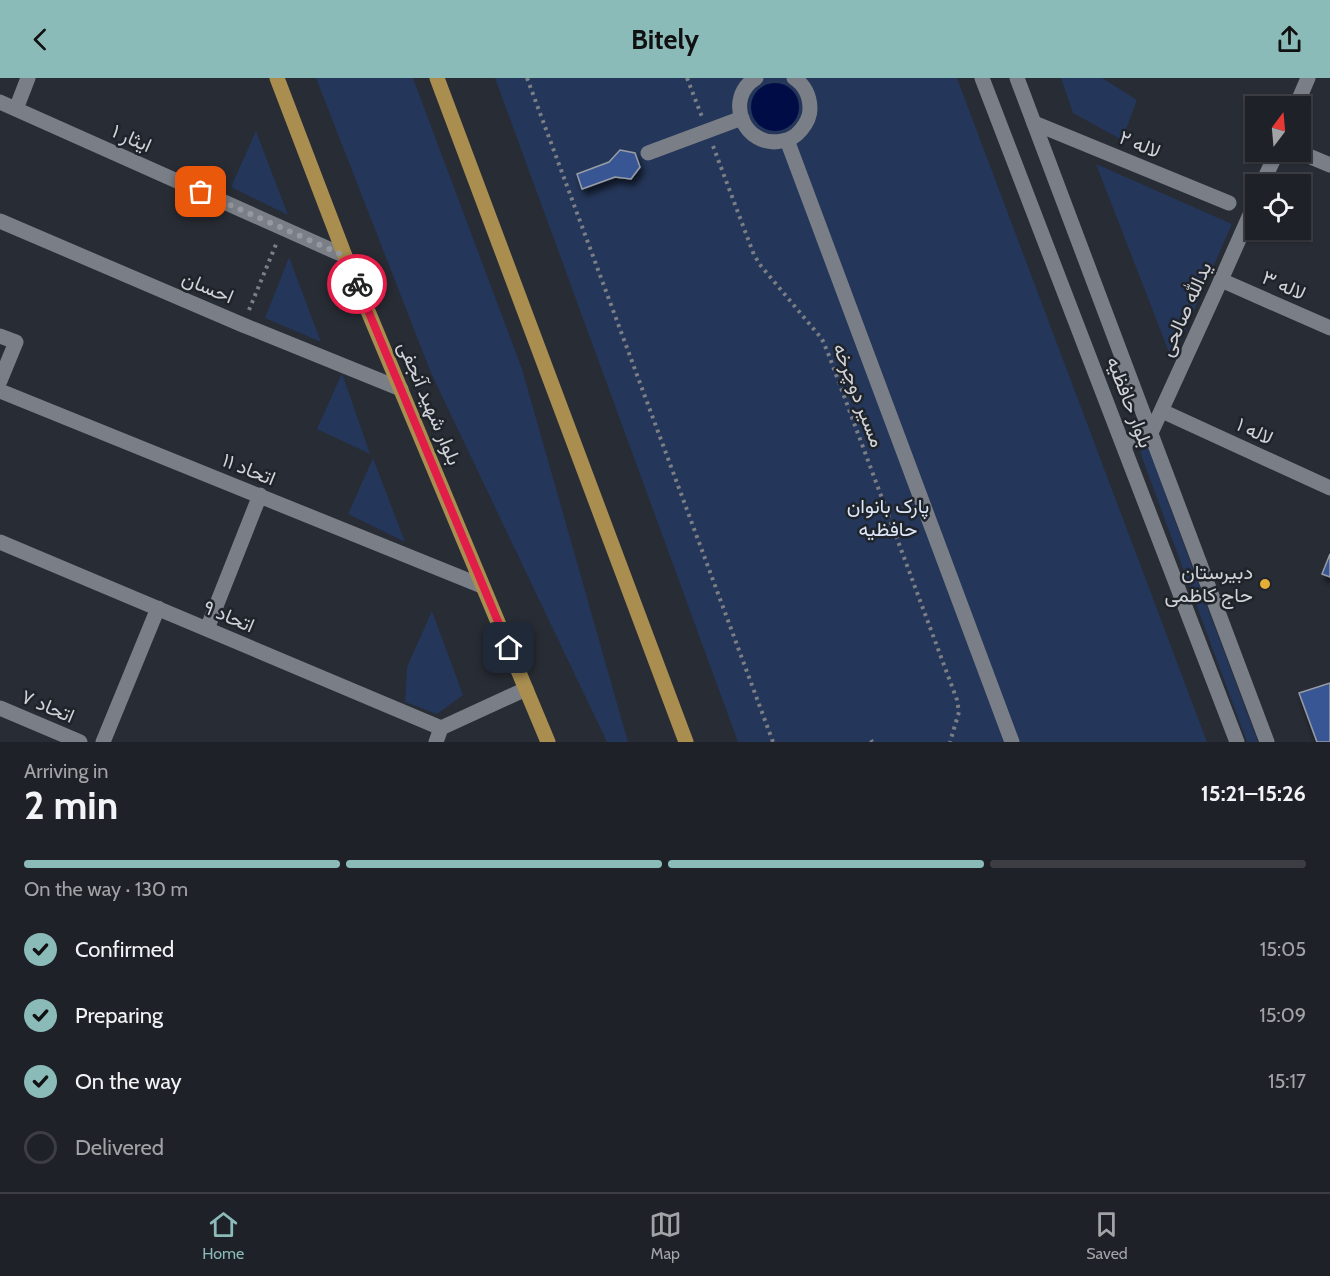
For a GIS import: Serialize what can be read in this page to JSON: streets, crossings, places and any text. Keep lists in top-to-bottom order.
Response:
{
  "streets": {
    "main road": ["بلوار شهید آنجفی"],
    "street": [
      "ایثار ۱",
      "لاله ۲",
      "لاله ۳",
      "احسان",
      "یدالله صالحی",
      "بلوار حافظیه",
      "لاله ۱",
      "اتحاد ۱۱",
      "اتحاد ۹",
      "اتحاد ۷"
    ],
    "path": ["مسیر دوچرخه"]
  },
  "crossings": [
    ["ایثار ۱", "بلوار شهید آنجفی"],
    ["لاله ۲", "بلوار حافظیه"],
    ["لاله ۳", "یدالله صالحی"],
    ["احسان", "بلوار شهید آنجفی"],
    ["یدالله صالحی", "بلوار حافظیه"],
    ["یدالله صالحی", "لاله ۱"],
    ["بلوار شهید آنجفی", "اتحاد ۱۱"]
  ],
  "parks": ["پارک بانوان حافظیه"],
  "places": ["دبیرستان حاج کاظمی"],
  "north": "top",
  "page": {
    "header": "Bitely",
    "heading": ["2 min", "Arriving in", "15:21–15:26"],
    "bar": "On the way · 130 m",
    "list": [
      ["Confirmed", "15:05"],
      ["Preparing", "15:09"],
      ["On the way", "15:17"],
      "Delivered"
    ],
    "tabs": ["Home", "Map", "Saved"]
  }
}
